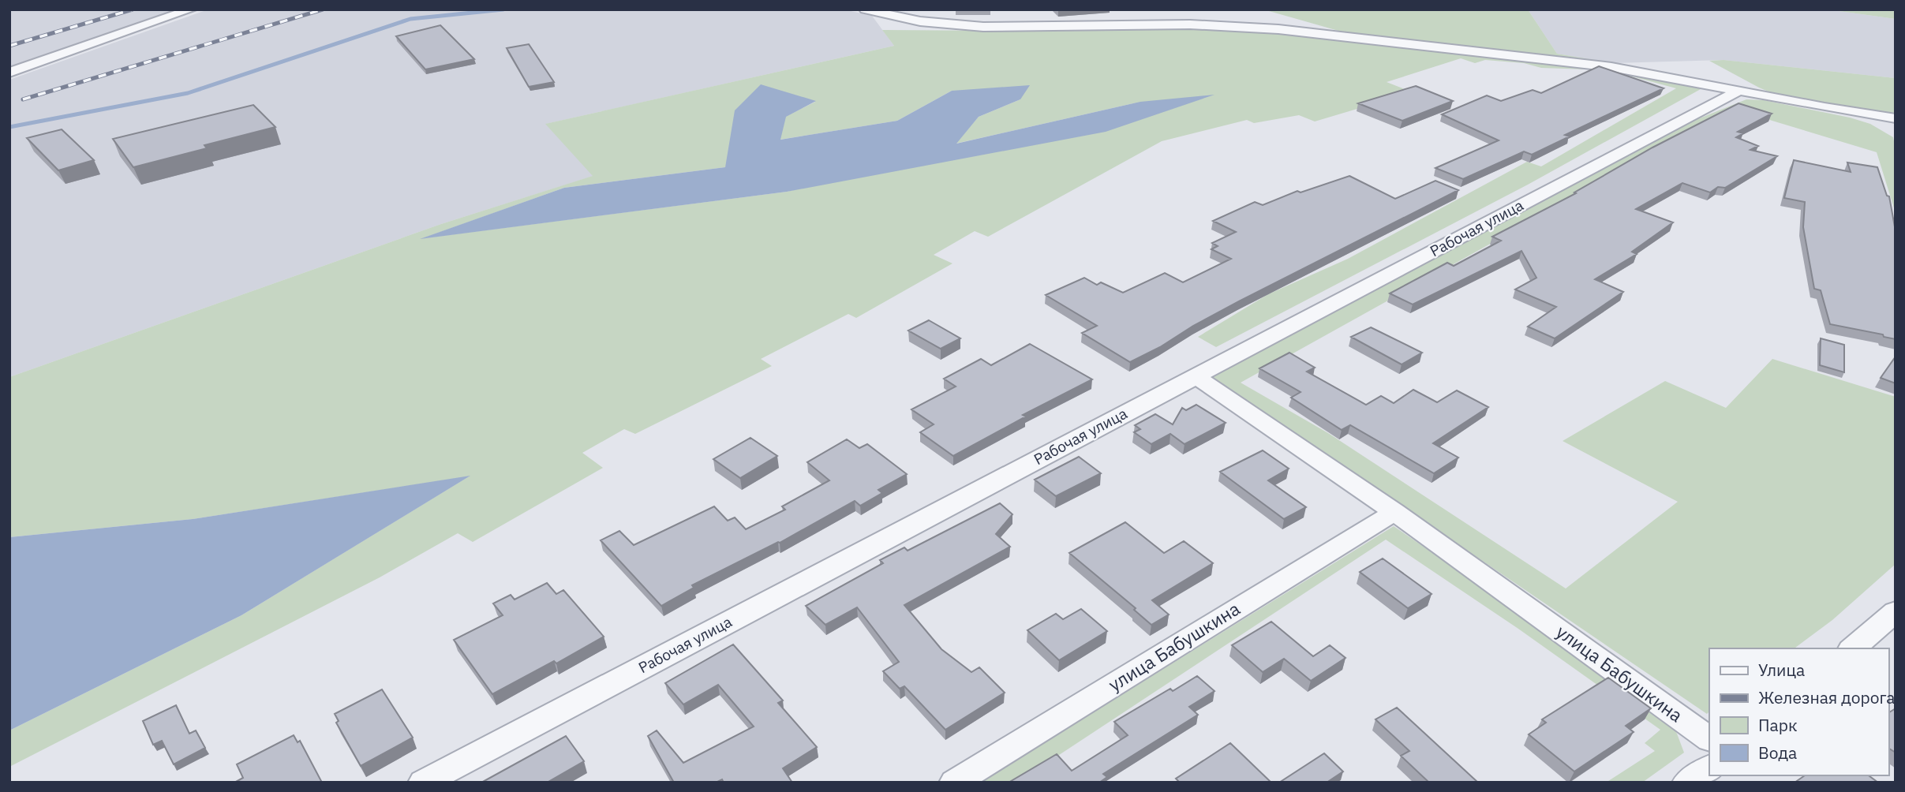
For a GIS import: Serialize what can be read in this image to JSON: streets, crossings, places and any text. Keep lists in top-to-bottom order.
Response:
{
  "streets": {
    "street": ["Рабочая улица", "улица Бабушкина"]
  },
  "crossings": [
    ["Рабочая улица", "улица Бабушкина"]
  ],
  "legend": [
    "Улица",
    "Железная дорога",
    "Парк",
    "Вода"
  ]
}
